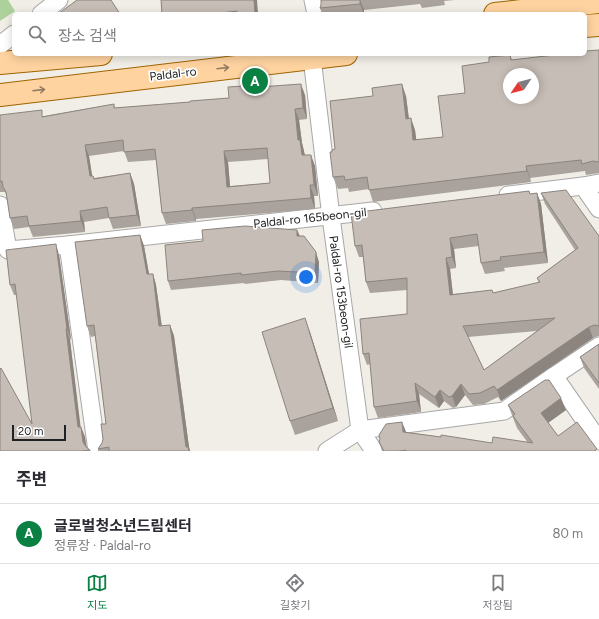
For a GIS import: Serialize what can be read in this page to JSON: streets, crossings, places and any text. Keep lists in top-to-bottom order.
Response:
{
  "streets": {
    "main road": ["Paldal-ro"],
    "street": ["Paldal-ro 165beon-gil", "Paldal-ro 153beon-gil"]
  },
  "crossings": [
    ["Paldal-ro", "Paldal-ro 153beon-gil"],
    ["Paldal-ro 165beon-gil", "Paldal-ro 153beon-gil"]
  ],
  "one_way": ["Paldal-ro"],
  "scale_bar": "20 m",
  "north": "bottom left",
  "page": {
    "search": "장소 검색",
    "pins": "A",
    "scale": "20 m",
    "heading": "주변",
    "list": [
      {
        "mark": "A",
        "name": "글로벌청소년드림센터",
        "note": "정류장 · Paldal-ro",
        "value": "80 m"
      }
    ],
    "nav": ["지도", "길찾기", "저장됨"]
  }
}
